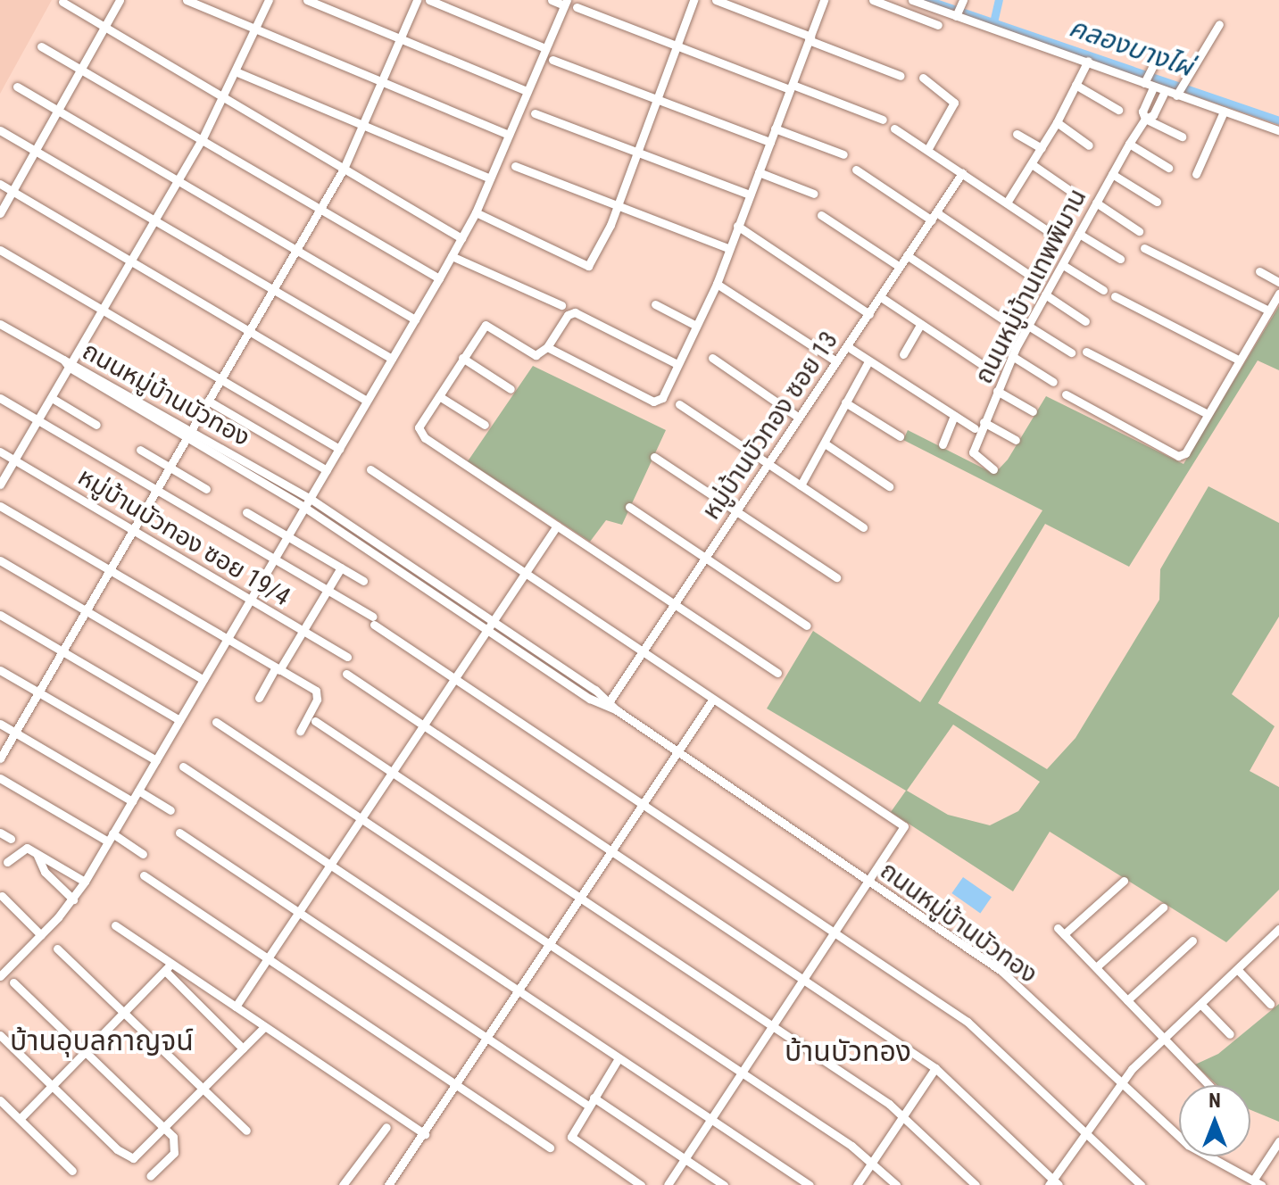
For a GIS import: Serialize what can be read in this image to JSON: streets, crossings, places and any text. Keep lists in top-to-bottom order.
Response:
{
  "streets": {
    "street": [
      "ถนนหมู่บ้านเทพพิมาน",
      "ถนนหมู่บ้านบัวทอง",
      "หมู่บ้านบัวทอง ซอย 13",
      "หมู่บ้านบัวทอง ซอย 19/4"
    ]
  },
  "crossings": [
    ["ถนนหมู่บ้านบัวทอง", "หมู่บ้านบัวทอง ซอย 13"]
  ],
  "districts": ["บ้านอุบลกาญจน์", "บ้านบัวทอง"],
  "water": ["คลองบางไผ่"],
  "north": "top"
}
